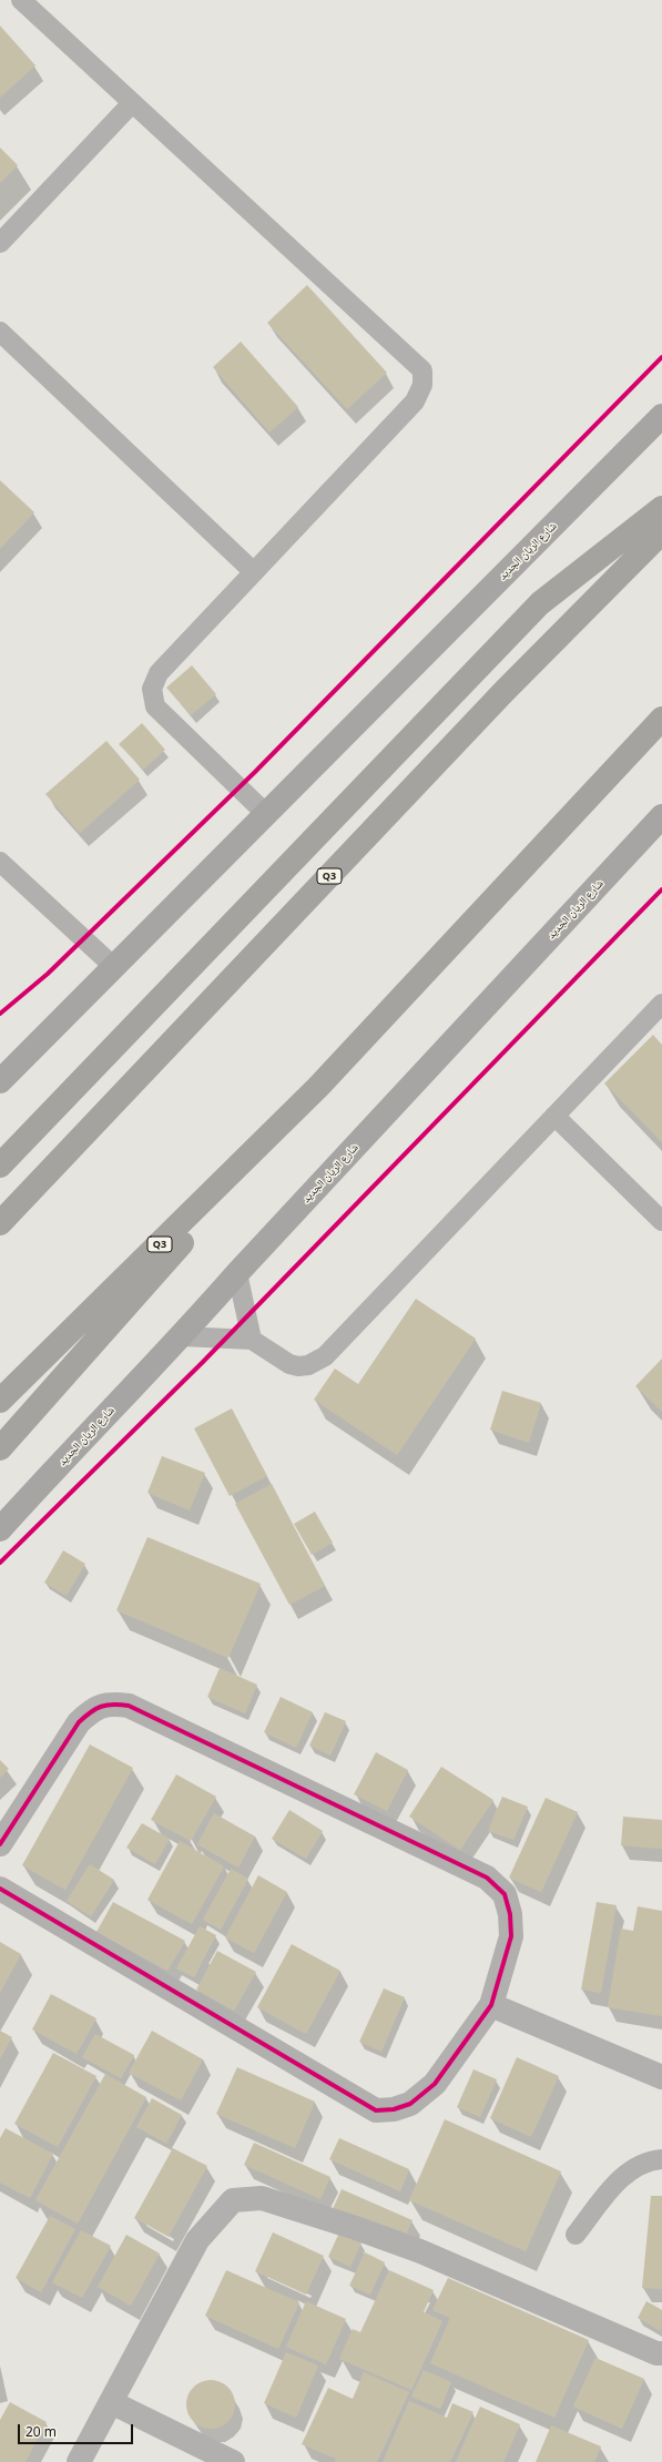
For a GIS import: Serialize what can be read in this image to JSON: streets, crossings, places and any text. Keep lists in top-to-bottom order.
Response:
{
  "streets": {
    "highway": ["Q3"],
    "street": ["شارع الريان الجديد"]
  },
  "scale_bar": "20 m"
}
